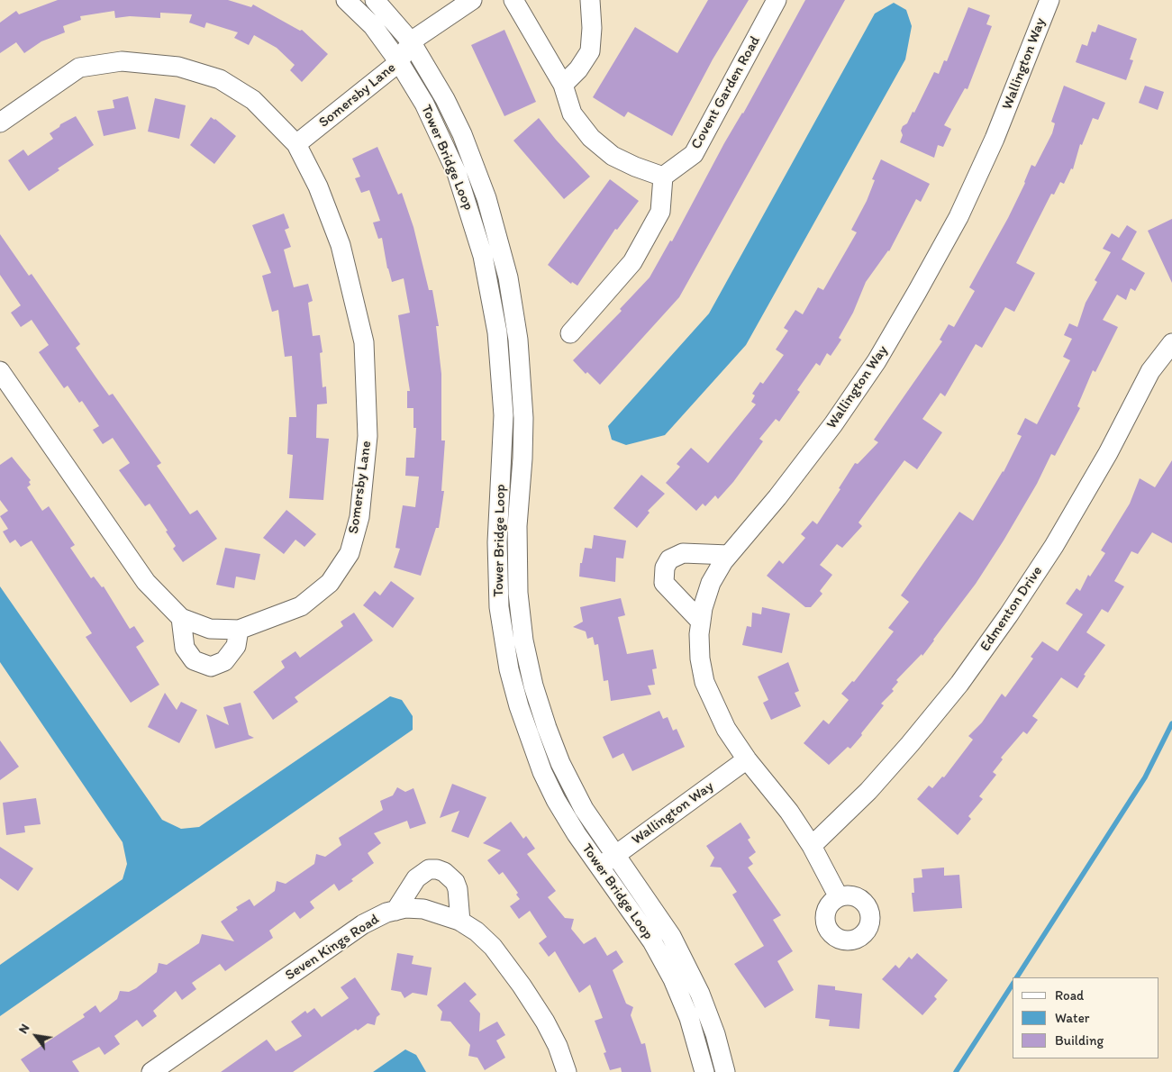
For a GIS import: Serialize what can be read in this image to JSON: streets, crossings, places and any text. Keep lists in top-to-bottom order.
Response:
{
  "streets": {
    "street": [
      "Wallington Way",
      "Covent Garden Road",
      "Somersby Lane",
      "Tower Bridge Loop",
      "Edmenton Drive",
      "Seven Kings Road"
    ]
  },
  "crossings": [
    ["Wallington Way", "Tower Bridge Loop"],
    ["Wallington Way", "Edmenton Drive"],
    ["Somersby Lane", "Tower Bridge Loop"]
  ],
  "legend": ["Road", "Water", "Building"],
  "north": "top left"
}
